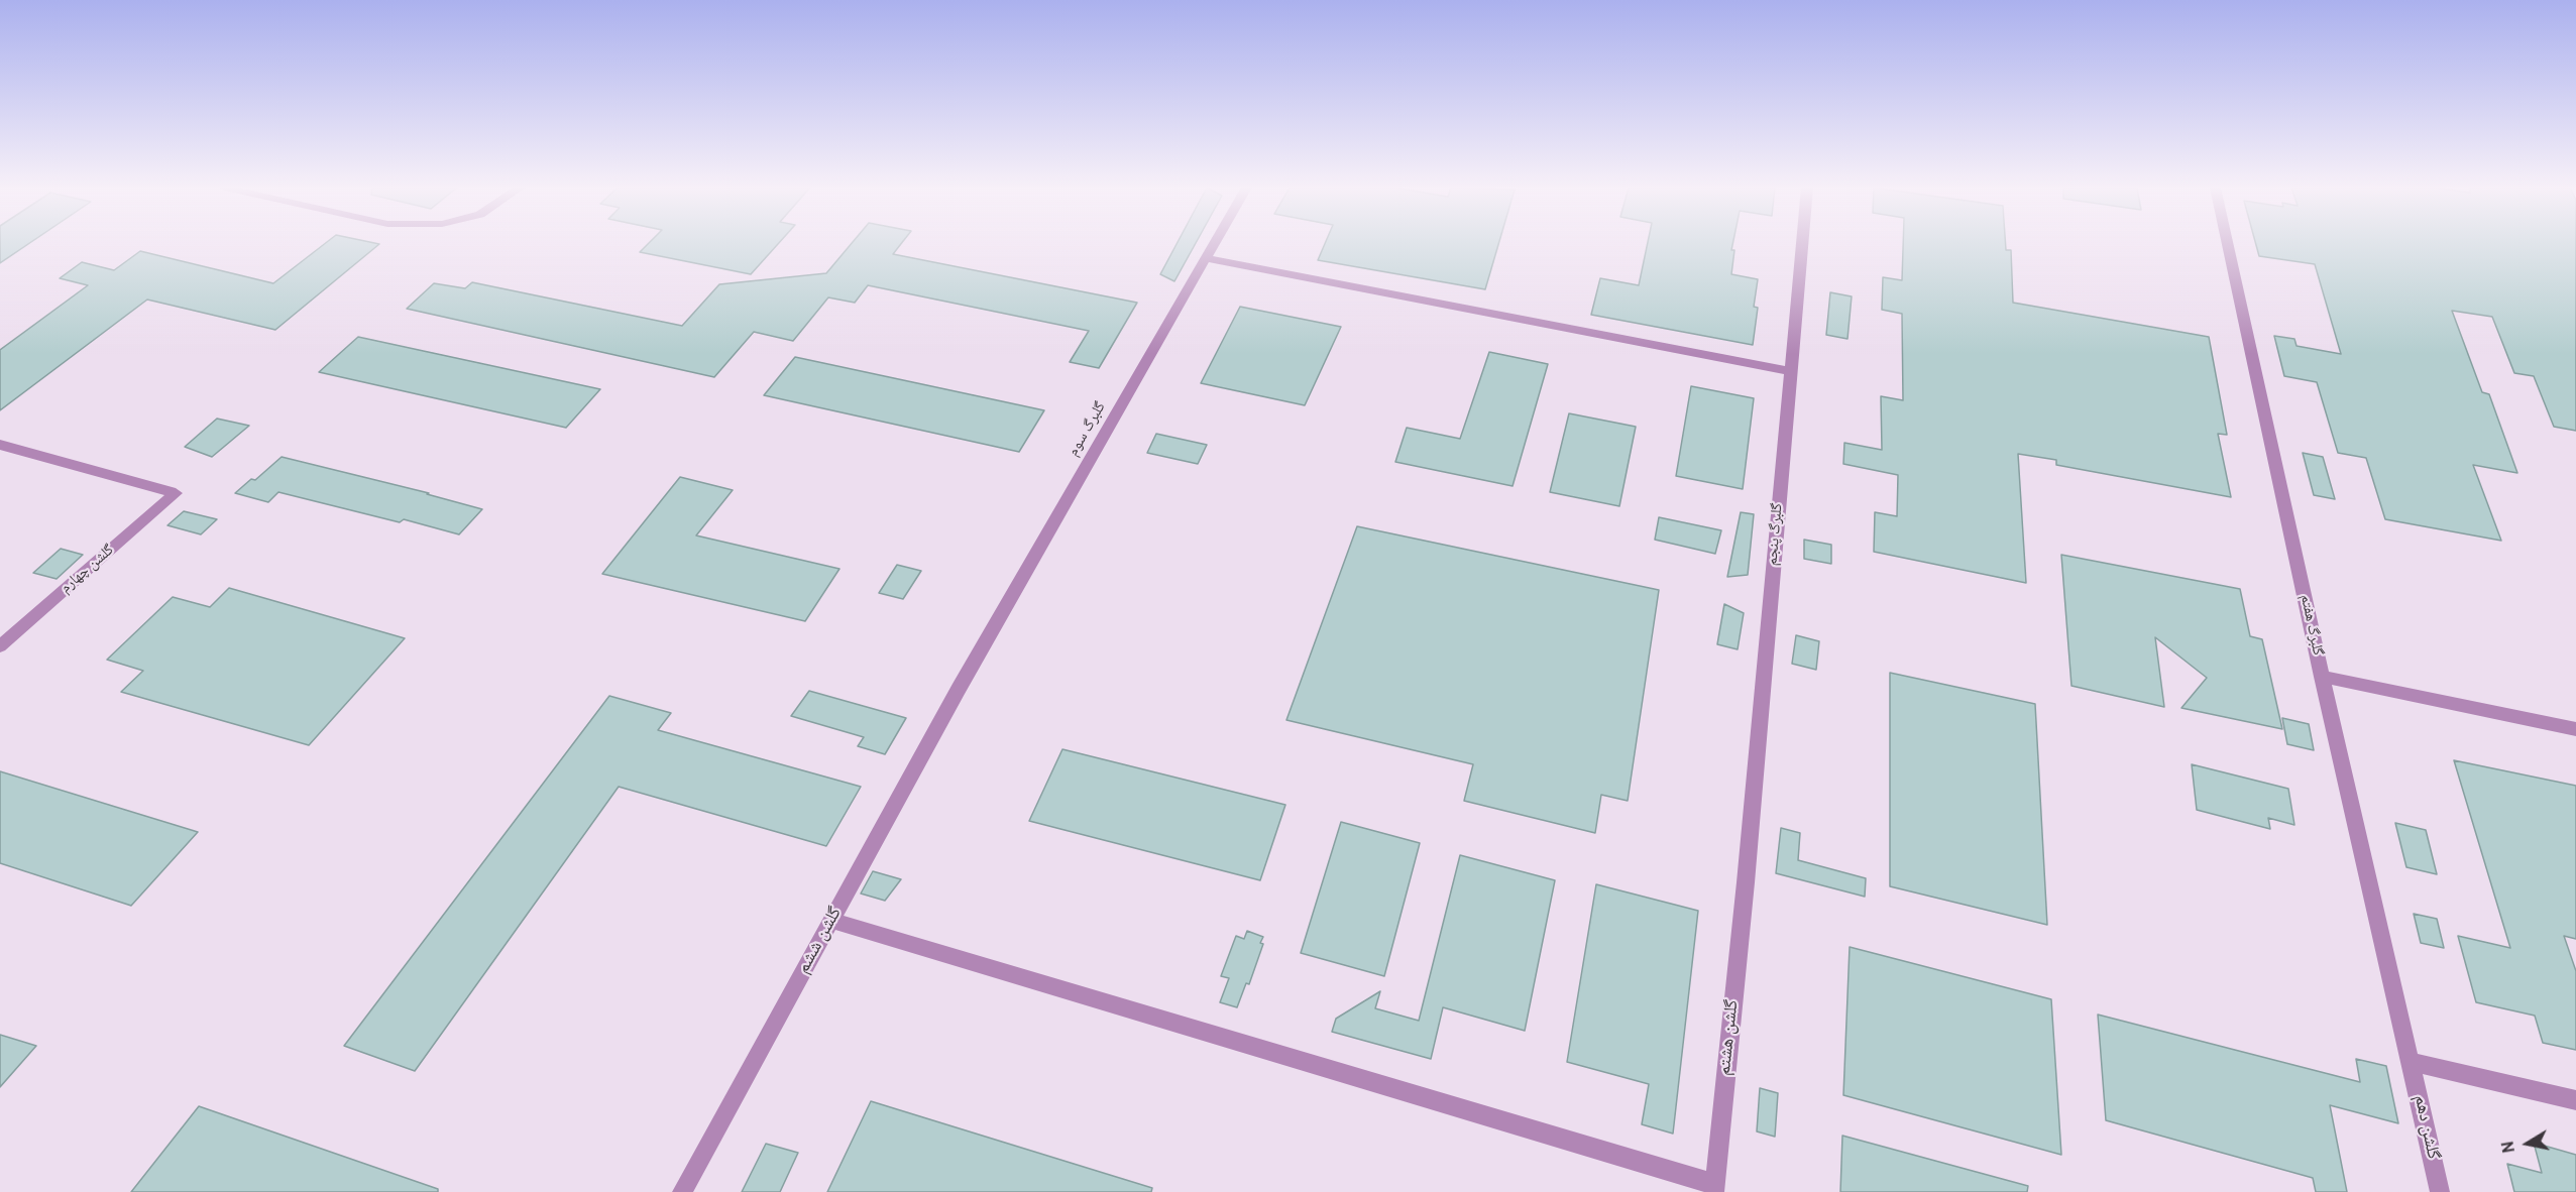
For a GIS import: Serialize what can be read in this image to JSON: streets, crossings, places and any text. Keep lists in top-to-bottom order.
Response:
{
  "streets": {
    "street": [
      "گلبرگ سوم",
      "گلبرگ پنجم",
      "گلشن چهارم",
      "گلبرگ هفتم",
      "گلشن ششم",
      "گلشن هشتم",
      "گلشن دهم"
    ]
  },
  "crossings": [
    ["گلبرگ سوم", "گلشن ششم"],
    ["گلبرگ پنجم", "گلشن هشتم"],
    ["گلبرگ هفتم", "گلشن دهم"]
  ],
  "north": "left"
}
